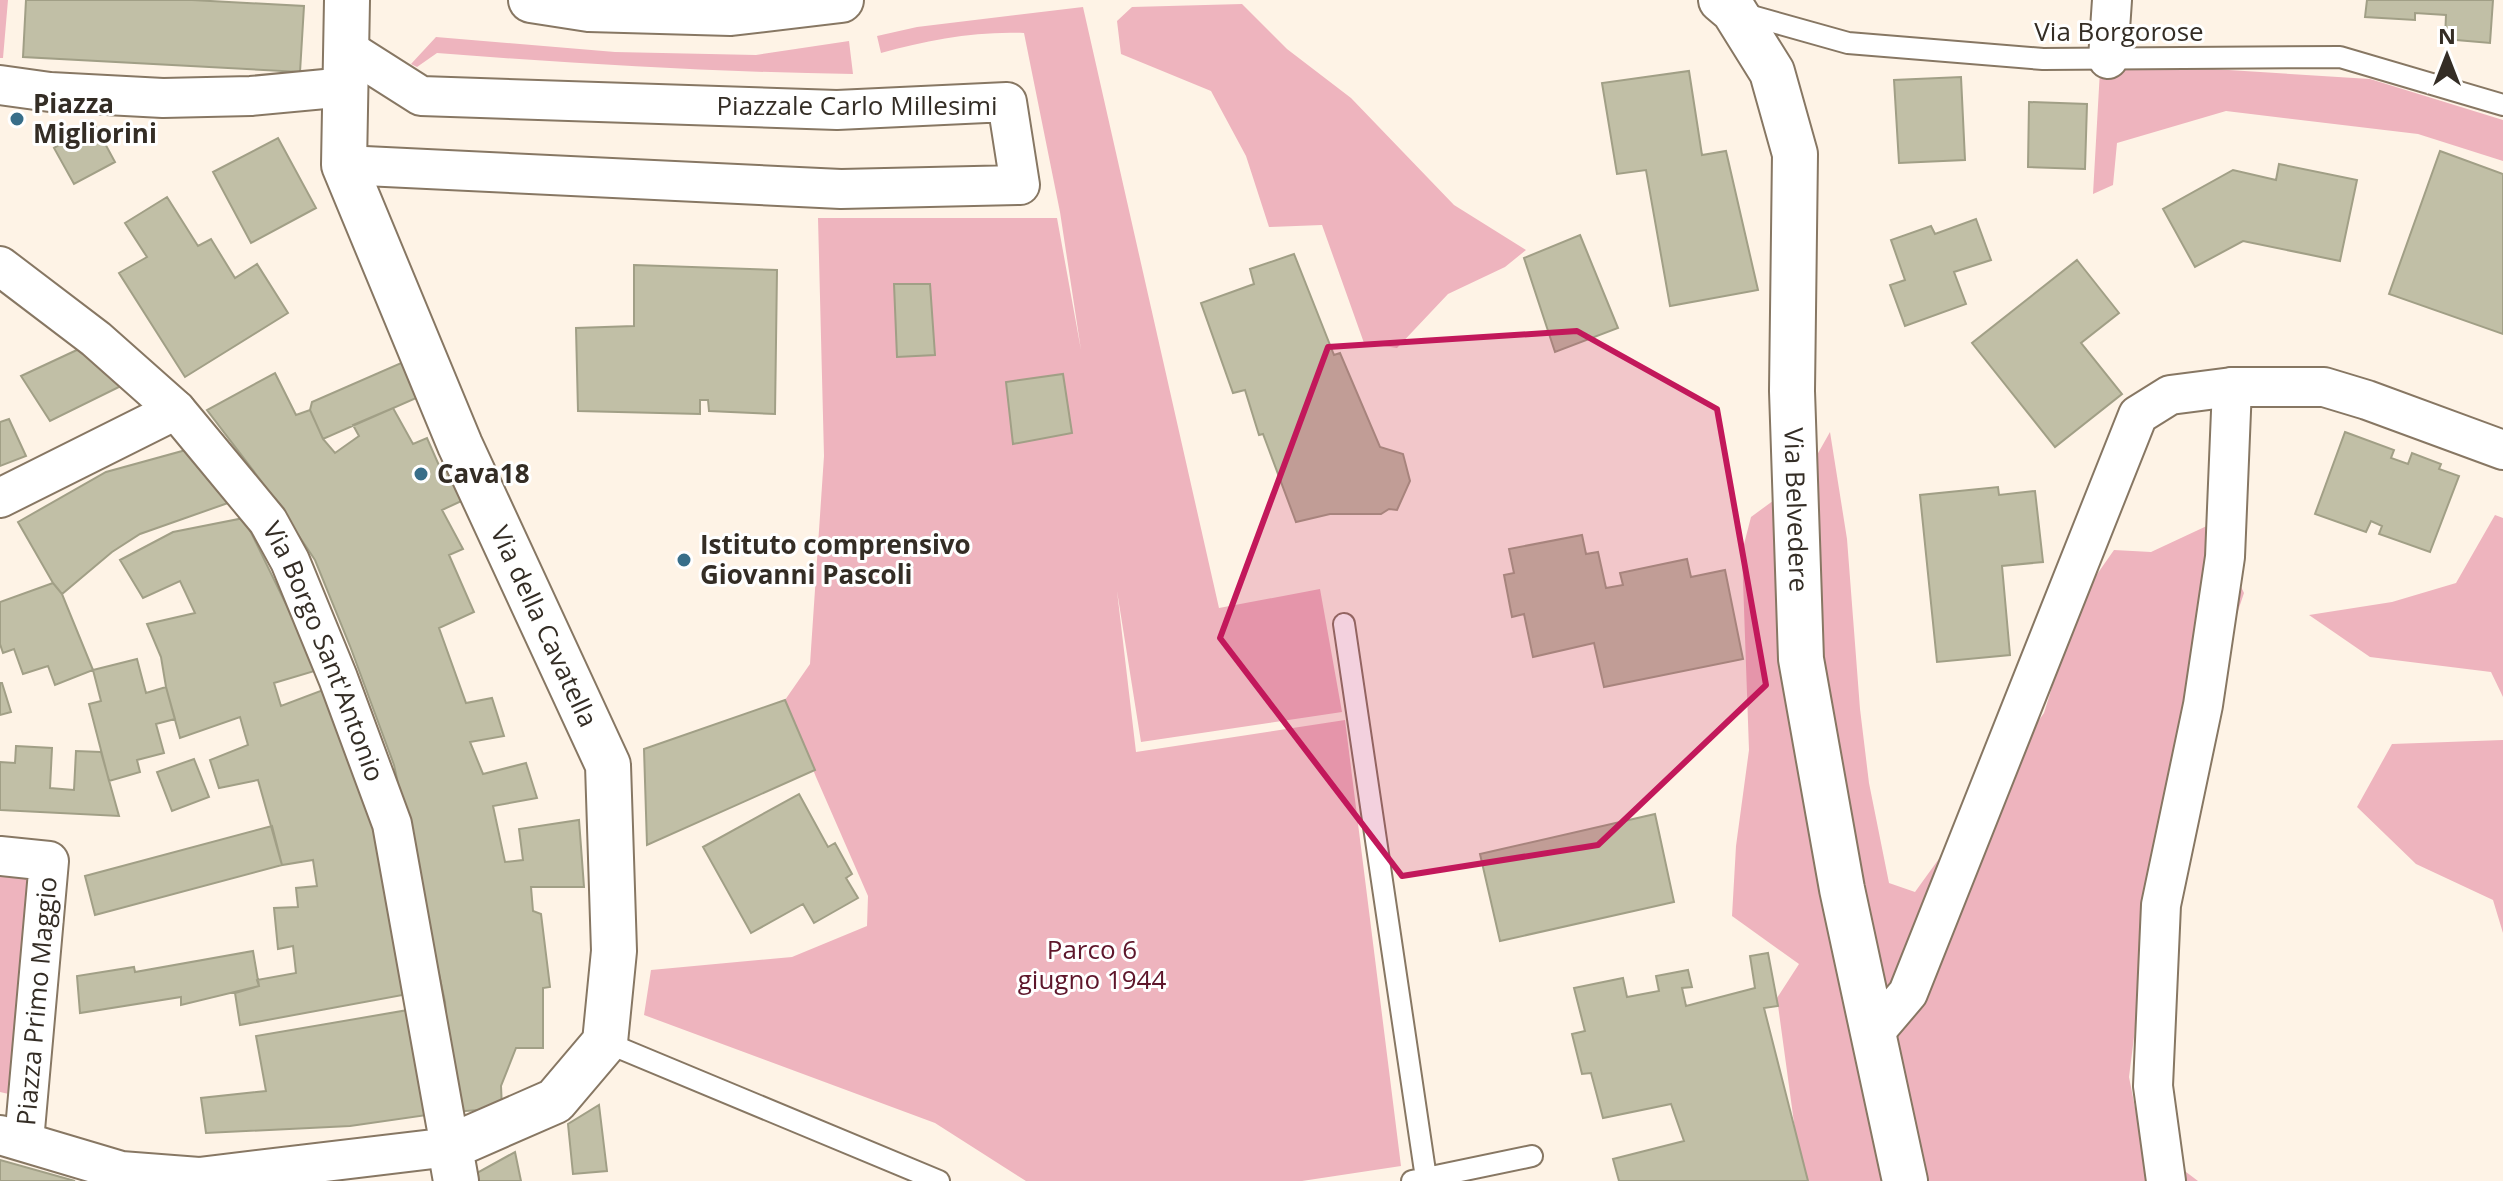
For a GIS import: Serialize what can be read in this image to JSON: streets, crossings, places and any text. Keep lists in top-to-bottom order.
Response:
{
  "streets": {
    "street": [
      "Piazzale Carlo Millesimi",
      "Via Belvedere",
      "Via della Cavatella",
      "Via Borgo Sant'Antonio",
      "Piazza Primo Maggio"
    ],
    "lane": ["Via Borgorose"]
  },
  "crossings": [
    ["Via Borgorose", "Via Belvedere"],
    ["Piazzale Carlo Millesimi", "Via della Cavatella"]
  ],
  "parks": ["Parco 6 giugno 1944"],
  "places": ["Piazza Migliorini", "Cava18", "Istituto comprensivo Giovanni Pascoli"],
  "north": "top"
}
